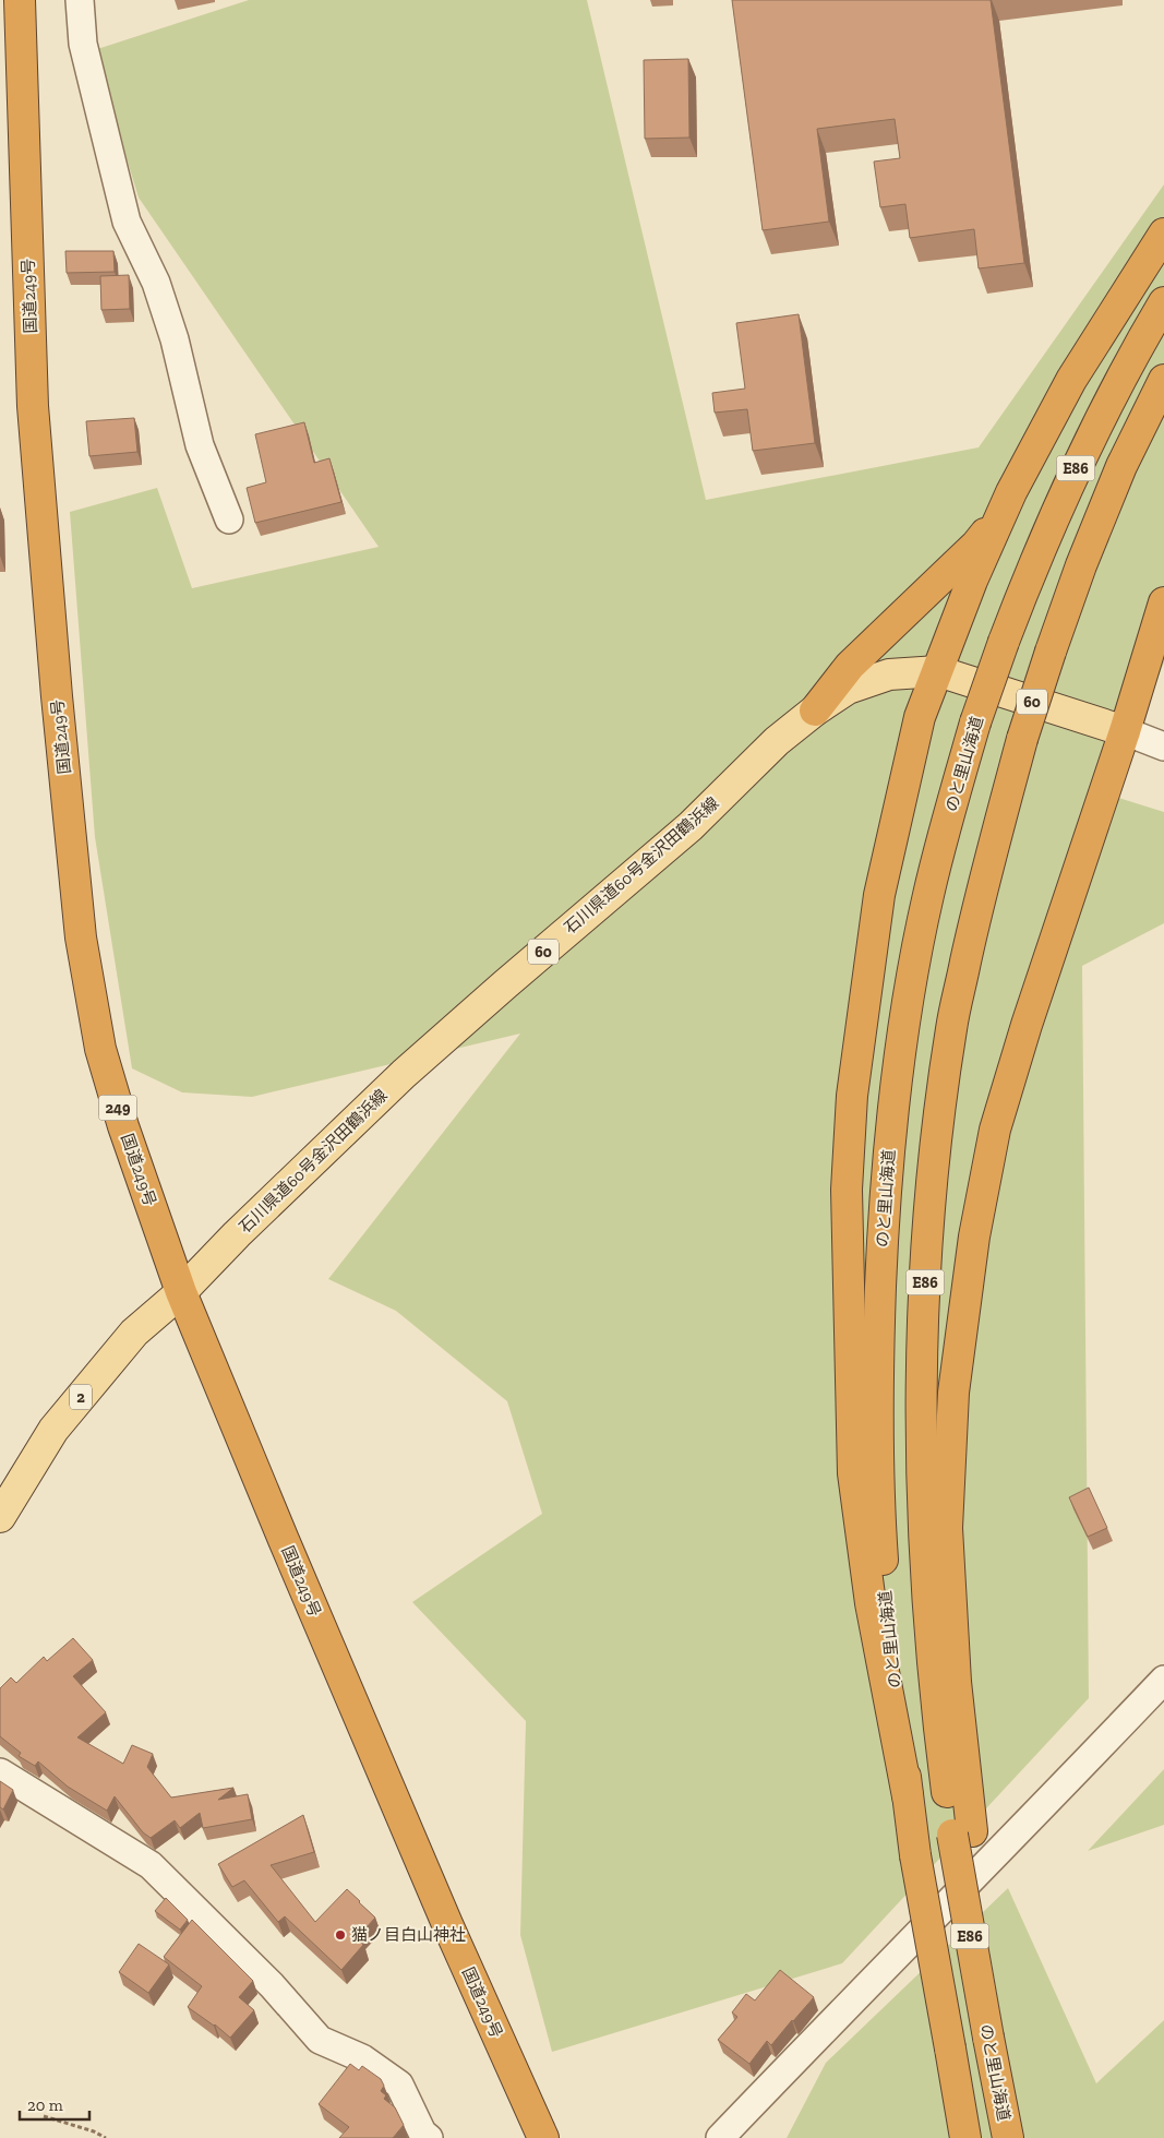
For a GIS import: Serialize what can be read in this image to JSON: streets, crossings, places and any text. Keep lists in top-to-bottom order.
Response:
{
  "streets": {
    "highway": [
      "国道249号",
      "E86",
      "のと里山海道",
      "249"
    ],
    "main road": ["60", "石川県道60号金沢田鶴浜線", "2"]
  },
  "crossings": [
    ["国道249号", "石川県道60号金沢田鶴浜線"],
    ["国道249号", "2"],
    ["E86", "のと里山海道"],
    ["60", "石川県道60号金沢田鶴浜線"],
    ["石川県道60号金沢田鶴浜線", "2"]
  ],
  "places": ["猫ノ目白山神社"],
  "scale_bar": "20 m"
}
